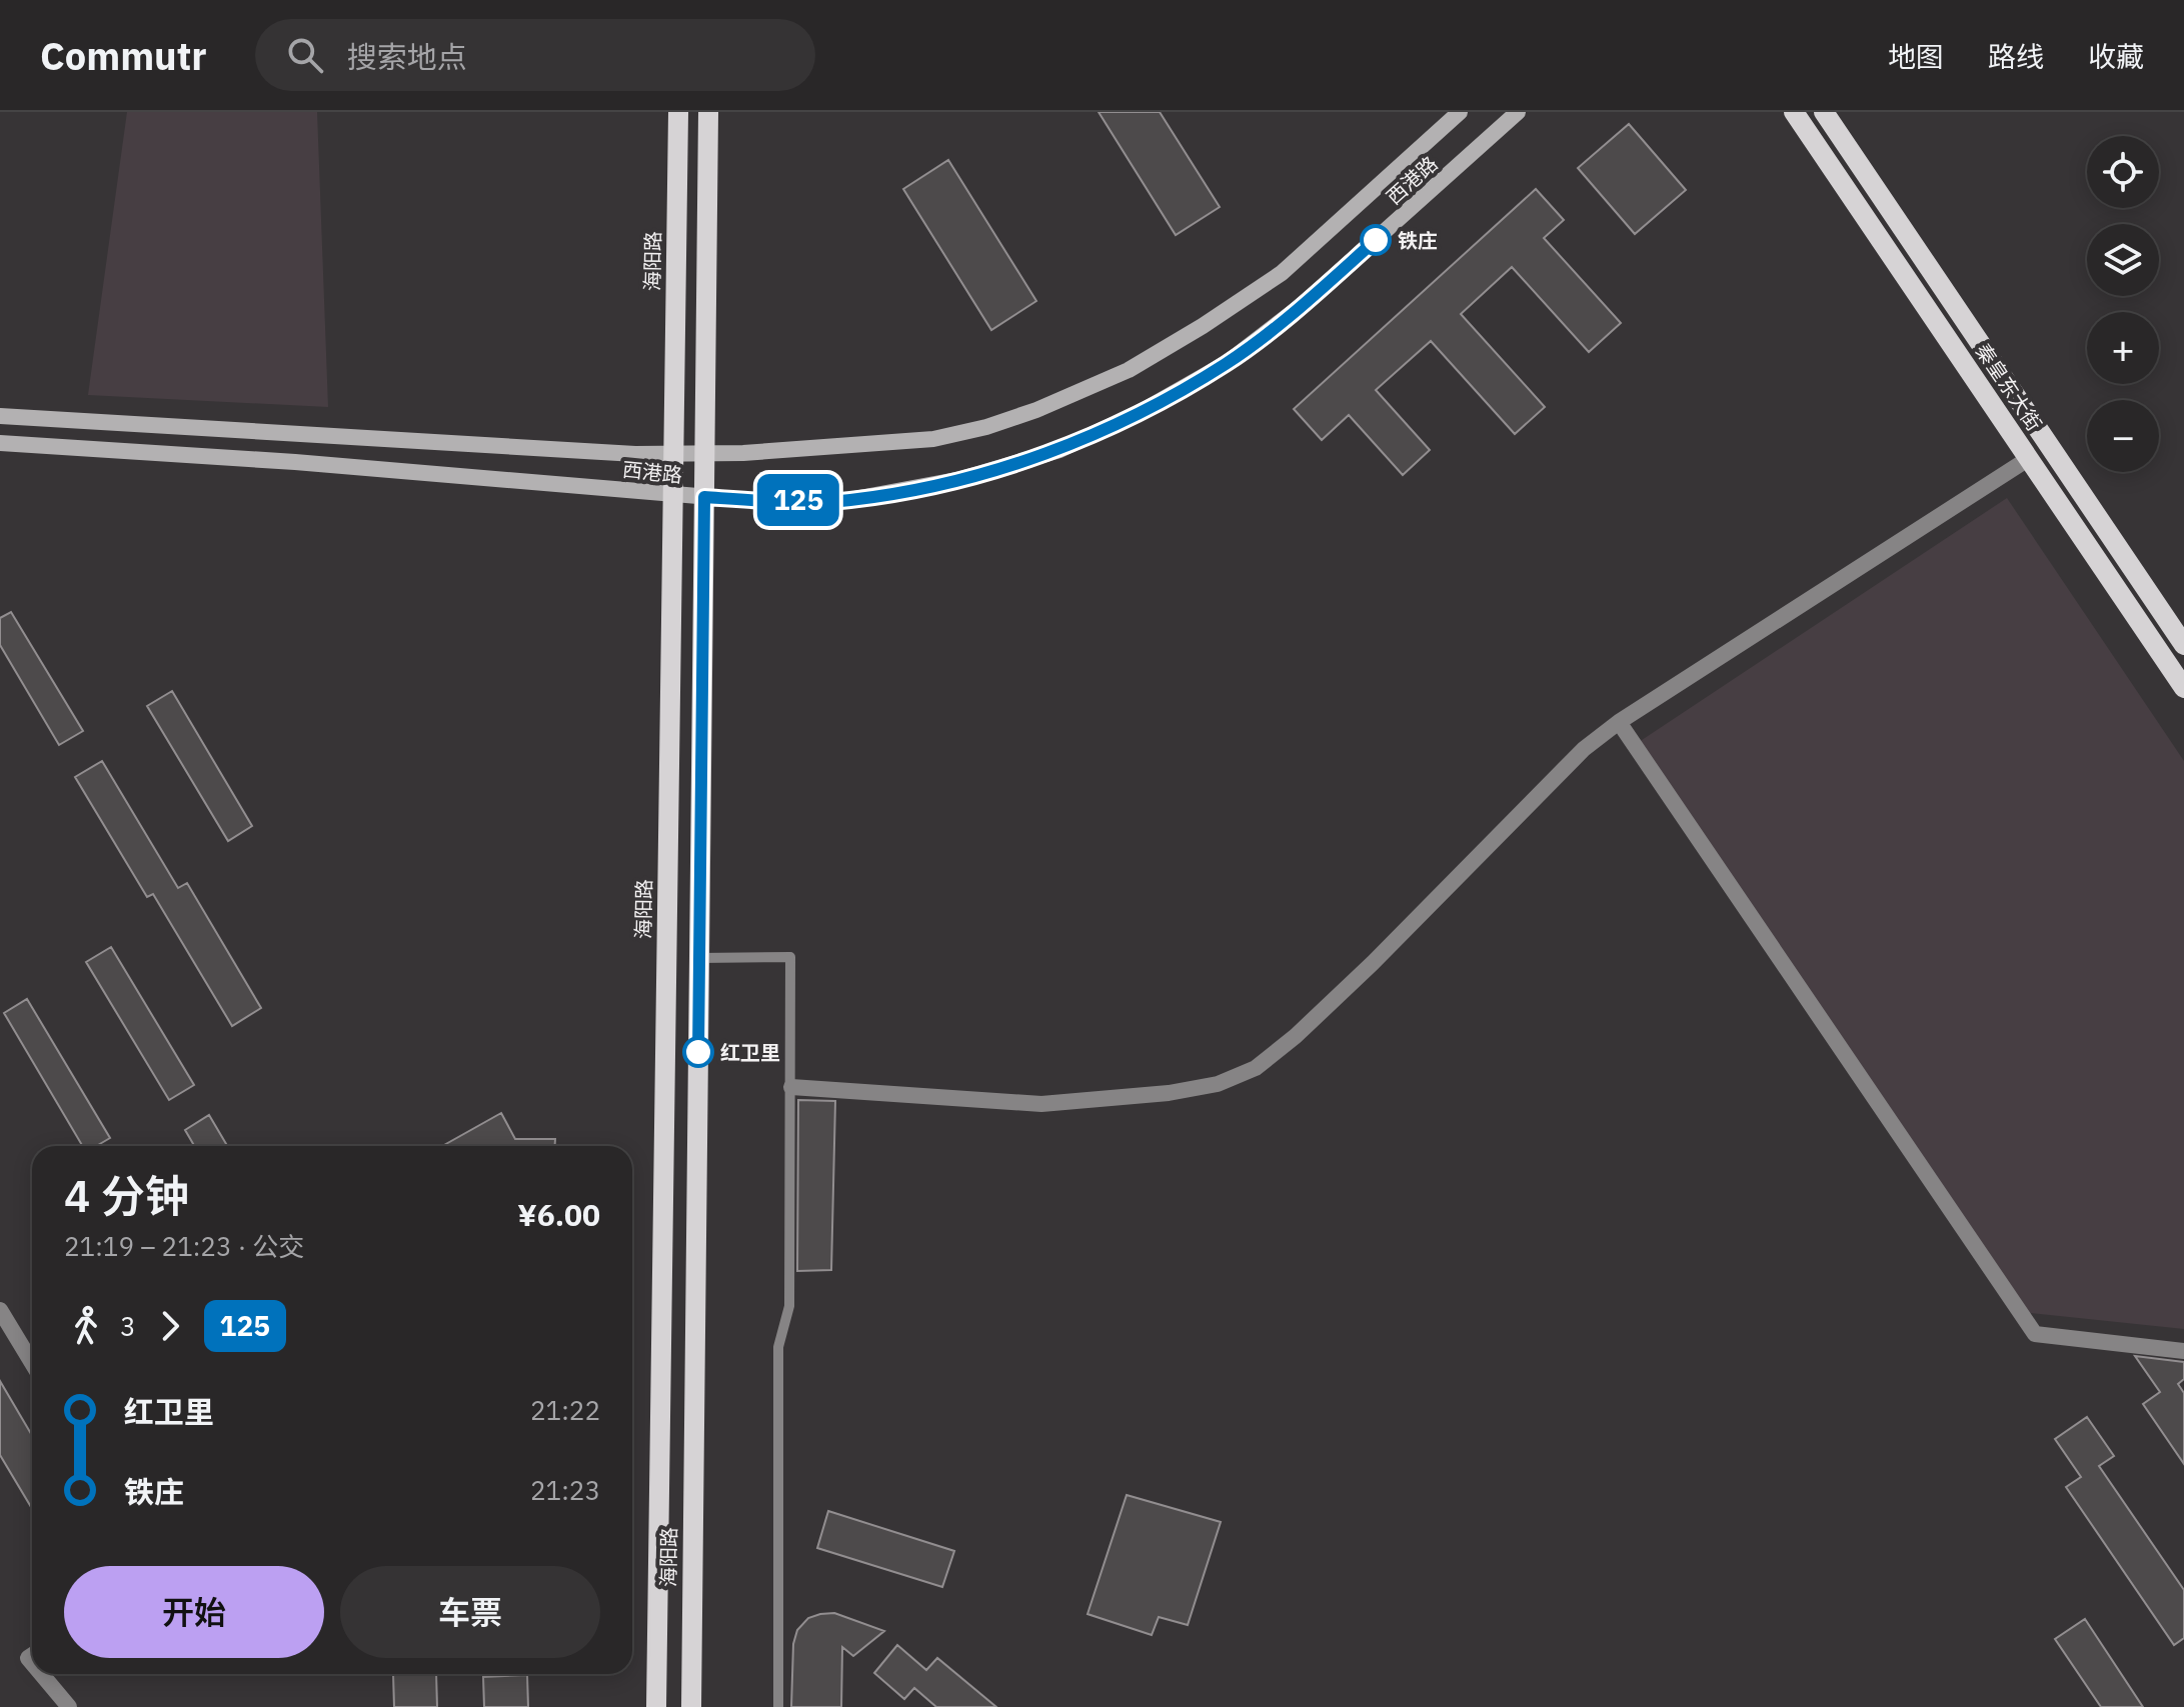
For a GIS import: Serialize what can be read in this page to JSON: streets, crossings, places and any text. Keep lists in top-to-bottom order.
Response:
{
  "streets": {
    "main road": ["西港路", "海阳路", "秦皇东大街"]
  },
  "crossings": [
    ["西港路", "海阳路"]
  ],
  "places": ["铁庄", "红卫里"],
  "lines": ["bus line 125"],
  "page": {
    "header": "Commutr",
    "search": "搜索地点",
    "nav": ["地图", "路线", "收藏"],
    "on_map": "125",
    "map_buttons": ["+", "−"],
    "heading": ["4 分钟", "21:19 – 21:23 · 公交", "¥6.00"],
    "legs": ["3", "125"],
    "list": [
      {
        "name": "红卫里",
        "value": "21:22"
      },
      {
        "name": "铁庄",
        "value": "21:23"
      }
    ],
    "buttons": ["开始", "车票"]
  }
}
